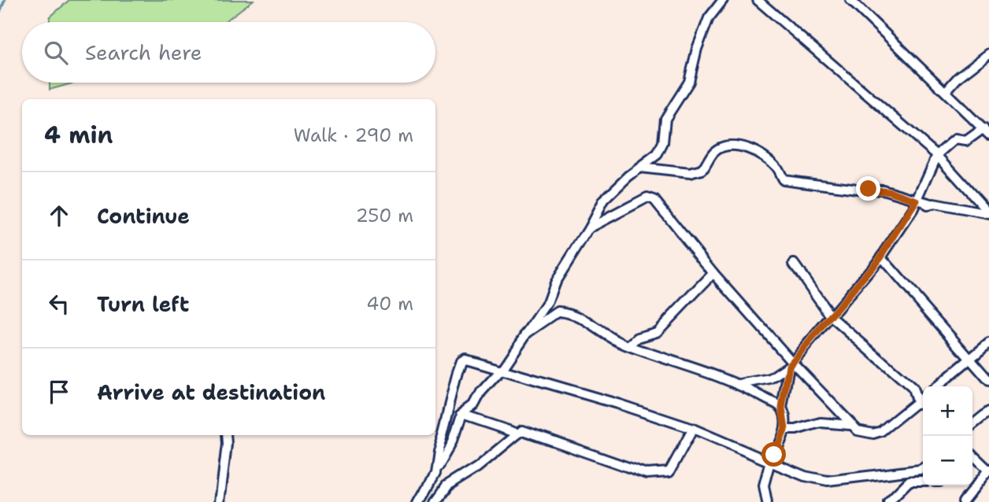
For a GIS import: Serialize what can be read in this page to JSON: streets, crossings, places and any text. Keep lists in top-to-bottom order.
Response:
{
  "page": {
    "search": "Search here",
    "heading": ["4 min", "Walk · 290 m"],
    "list": [
      ["Continue", "250 m"],
      ["Turn left", "40 m"],
      "Arrive at destination"
    ],
    "map_buttons": ["+", "−"]
  }
}
